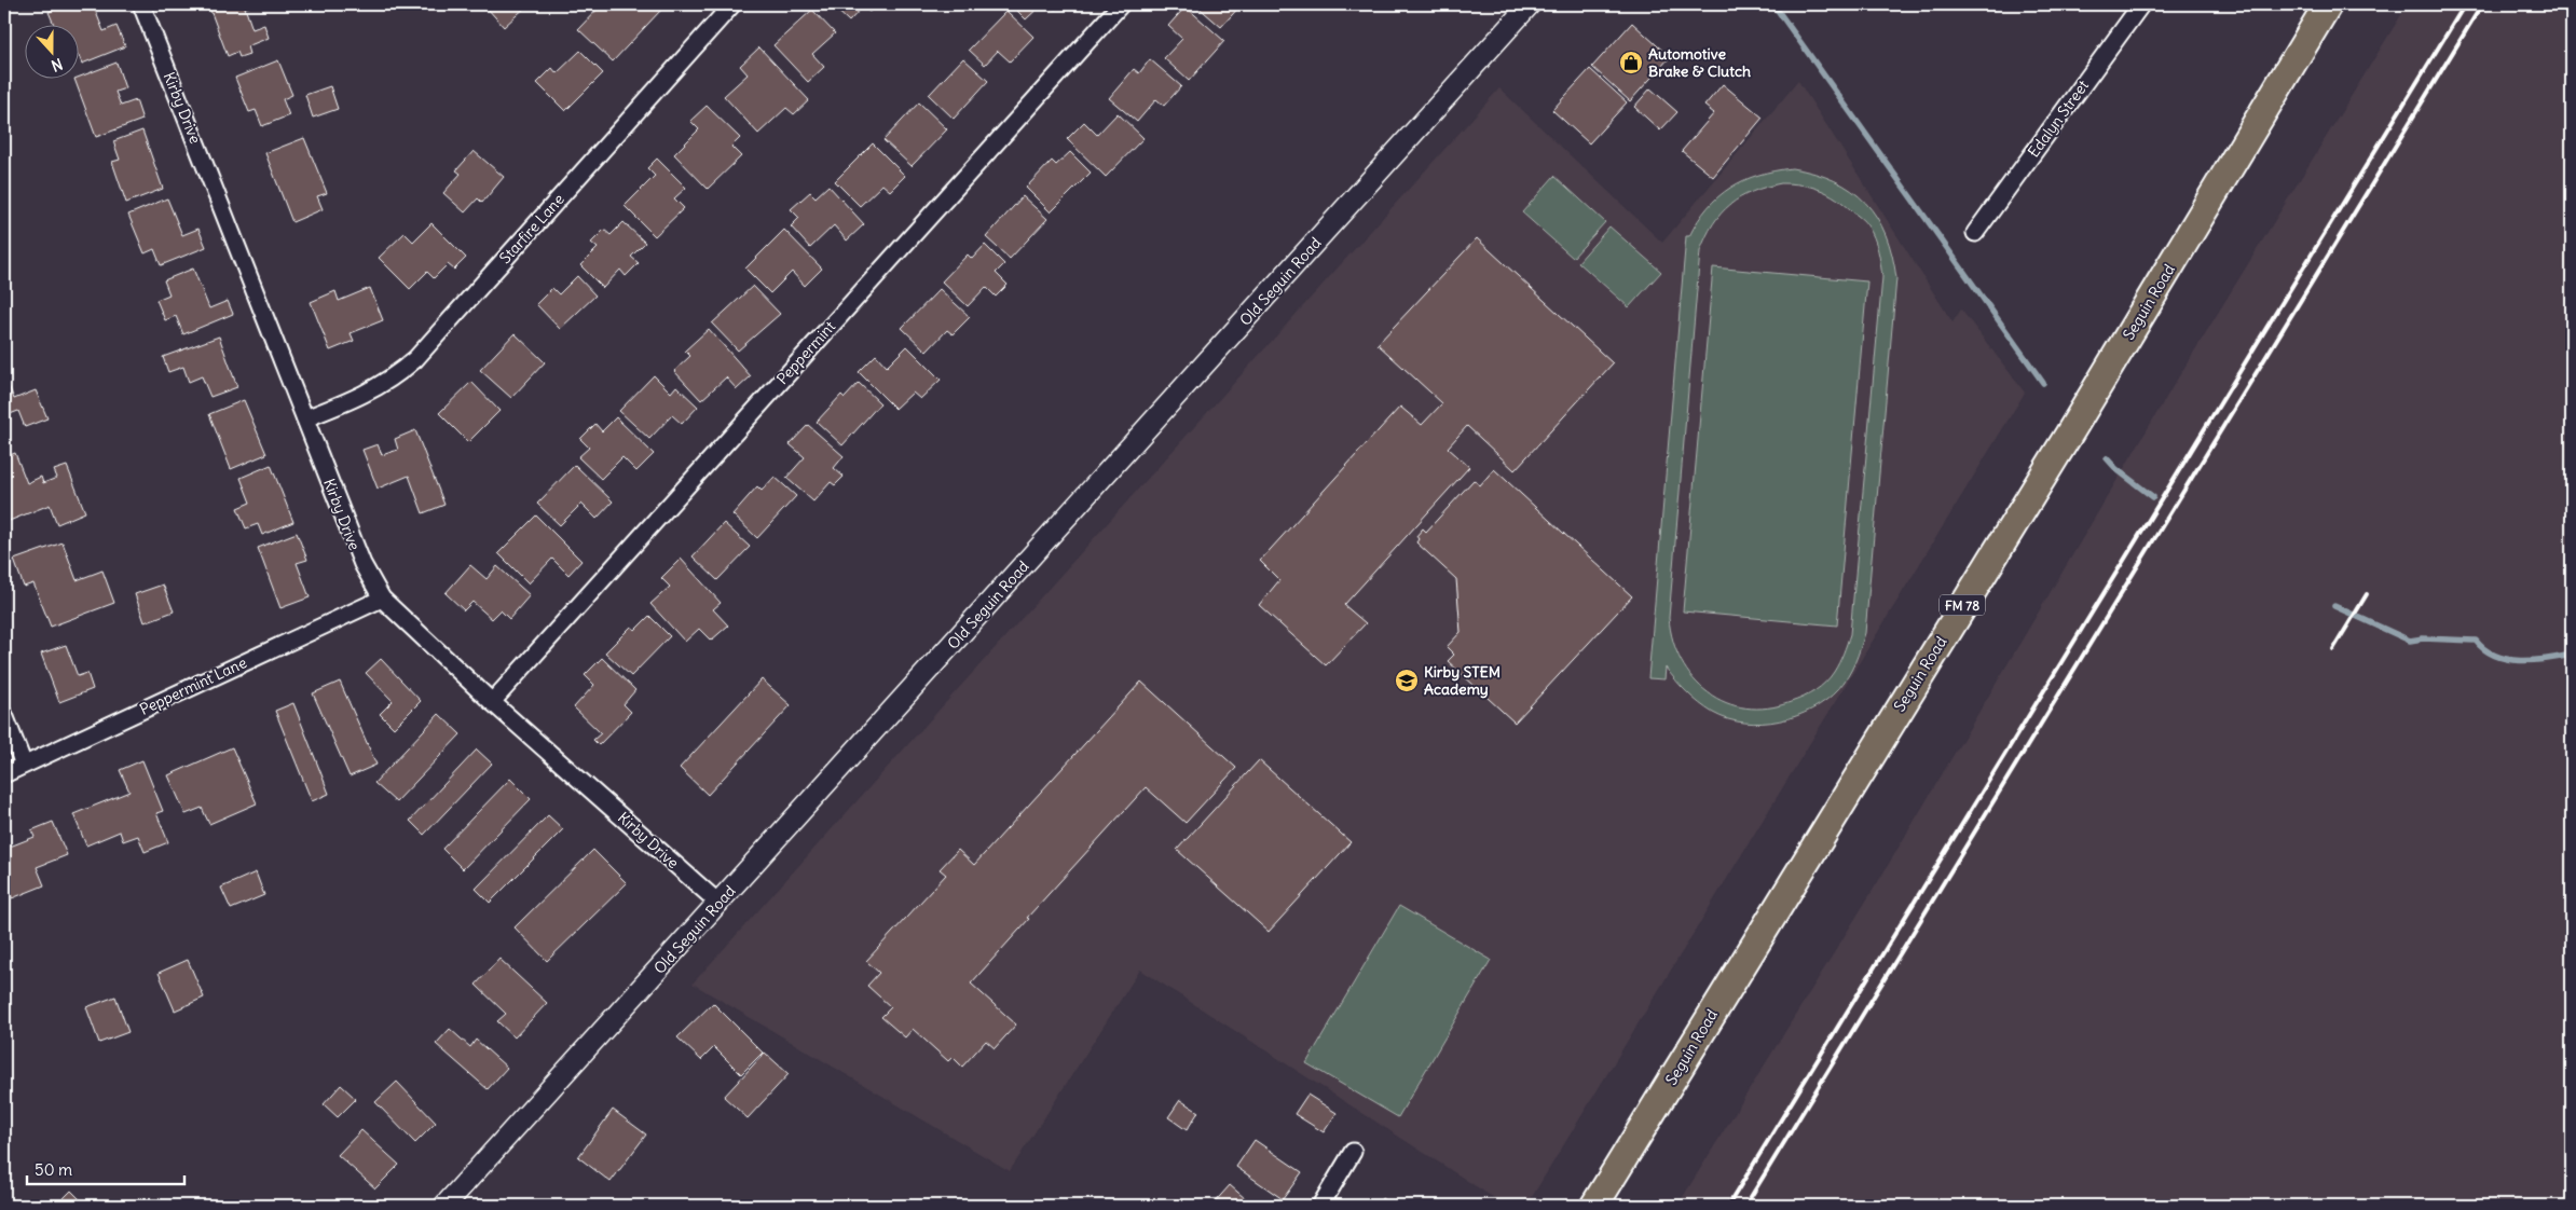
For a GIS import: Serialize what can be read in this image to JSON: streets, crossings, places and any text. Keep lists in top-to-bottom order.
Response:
{
  "streets": {
    "main road": ["Seguin Road", "FM 78"],
    "street": [
      "Kirby Drive",
      "Edalyn Street",
      "Starfire Lane",
      "Old Seguin Road",
      "Peppermint",
      "Peppermint Lane"
    ]
  },
  "crossings": [
    ["Kirby Drive", "Starfire Lane"],
    ["Kirby Drive", "Old Seguin Road"],
    ["Kirby Drive", "Peppermint"],
    ["Kirby Drive", "Peppermint Lane"]
  ],
  "places": {
    "shop": ["Automotive Brake & Clutch"],
    "school or university": ["Kirby STEM Academy"]
  },
  "scale_bar": "50 m",
  "north": "bottom"
}
